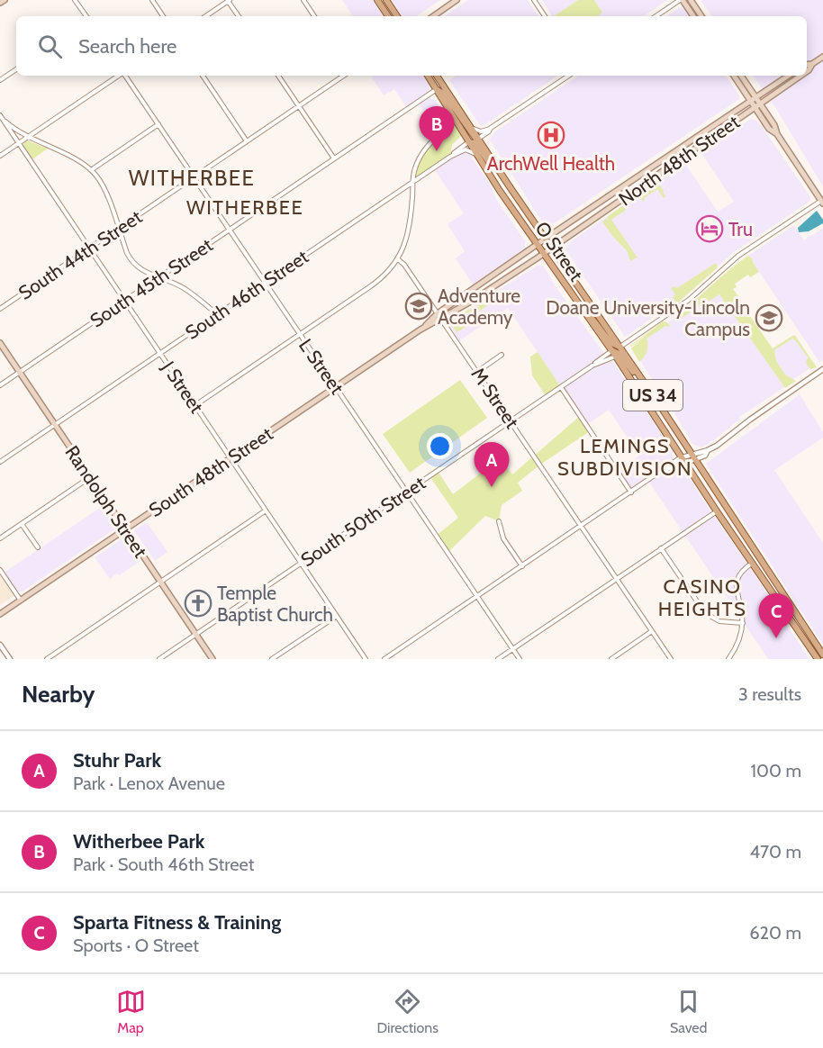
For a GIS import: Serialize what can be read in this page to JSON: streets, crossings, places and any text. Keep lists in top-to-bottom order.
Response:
{
  "streets": {
    "main road": [
      "North 48th Street",
      "O Street",
      "US 34",
      "South 48th Street",
      "Randolph Street"
    ],
    "street": [
      "South 44th Street",
      "South 45th Street",
      "South 46th Street",
      "L Street",
      "J Street",
      "M Street",
      "South 50th Street"
    ]
  },
  "crossings": [
    ["North 48th Street", "O Street"],
    ["North 48th Street", "South 48th Street"],
    ["O Street", "South 45th Street"],
    ["O Street", "South 46th Street"],
    ["O Street", "South 48th Street"],
    ["O Street", "South 50th Street"],
    ["South 44th Street", "L Street"],
    ["South 44th Street", "J Street"],
    ["South 45th Street", "L Street"],
    ["South 45th Street", "J Street"],
    ["South 45th Street", "Randolph Street"],
    ["South 46th Street", "L Street"],
    ["South 46th Street", "J Street"],
    ["South 46th Street", "Randolph Street"],
    ["L Street", "South 48th Street"],
    ["L Street", "South 50th Street"],
    ["J Street", "South 48th Street"],
    ["J Street", "South 50th Street"],
    ["M Street", "South 48th Street"],
    ["M Street", "South 50th Street"],
    ["South 48th Street", "Randolph Street"],
    ["Randolph Street", "South 50th Street"]
  ],
  "districts": [
    "WITHERBEE",
    "WITHERBEE",
    "LEMINGS SUBDIVISION",
    "CASINO HEIGHTS"
  ],
  "places": {
    "hospital": ["ArchWell Health"],
    "hotel": ["Tru"],
    "school or university": ["Adventure Academy", "Doane University-Lincoln Campus"],
    "church": ["Temple Baptist Church"]
  },
  "page": {
    "search": "Search here",
    "pins": ["B", "A", "C"],
    "heading": ["Nearby", "3 results"],
    "list": [
      {
        "mark": "A",
        "name": "Stuhr Park",
        "note": "Park · Lenox Avenue",
        "value": "100 m"
      },
      {
        "mark": "B",
        "name": "Witherbee Park",
        "note": "Park · South 46th Street",
        "value": "470 m"
      },
      {
        "mark": "C",
        "name": "Sparta Fitness & Training",
        "note": "Sports · O Street",
        "value": "620 m"
      }
    ],
    "nav": ["Map", "Directions", "Saved"]
  }
}
